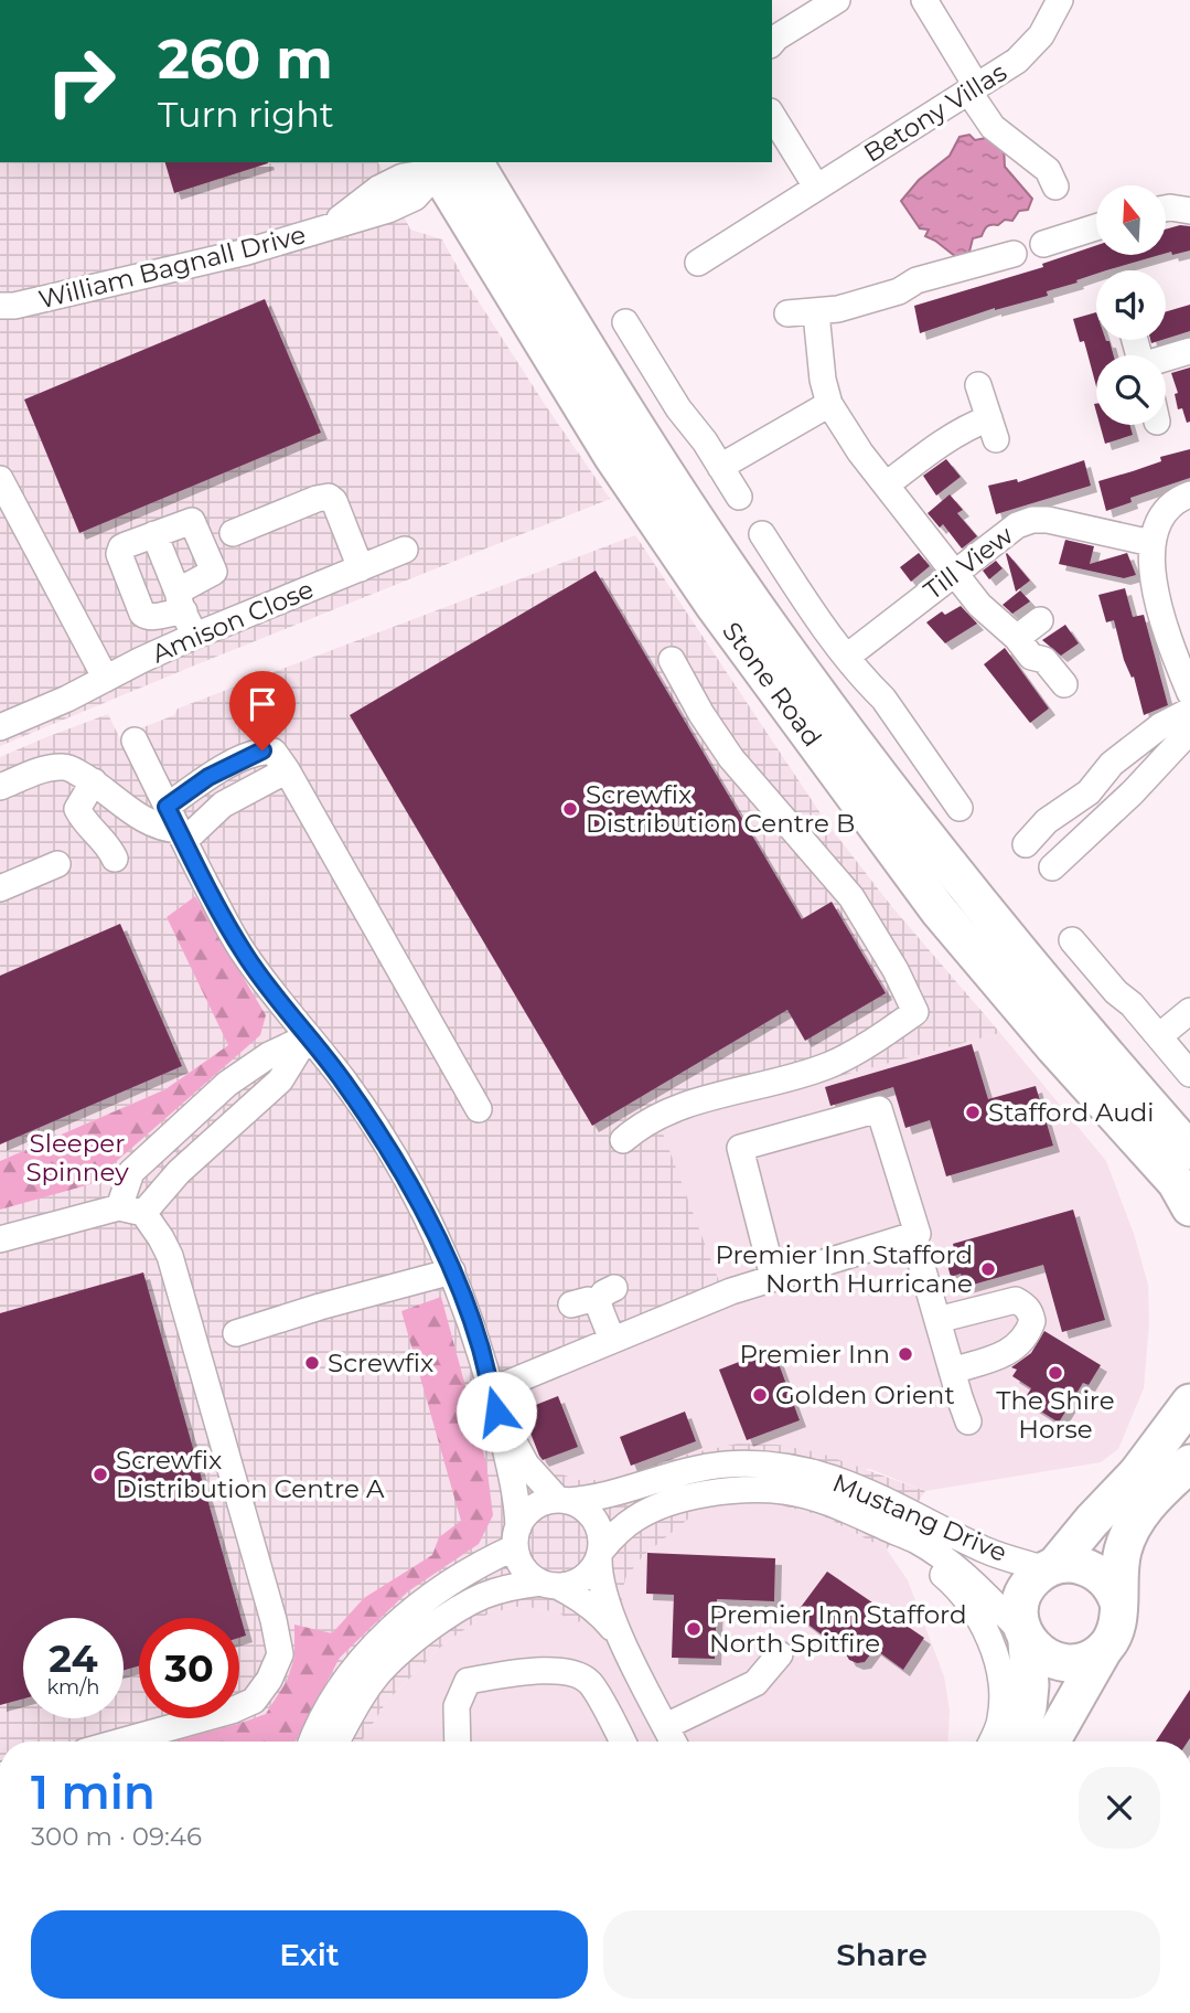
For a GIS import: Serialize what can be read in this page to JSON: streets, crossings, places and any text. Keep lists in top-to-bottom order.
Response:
{
  "streets": {
    "highway": ["Stone Road"],
    "street": [
      "Betony Villas",
      "William Bagnall Drive",
      "Till View",
      "Amison Close",
      "Mustang Drive"
    ]
  },
  "crossings": [
    ["William Bagnall Drive", "Stone Road"]
  ],
  "parks": ["Sleeper Spinney"],
  "places": [
    "Screwfix Distribution Centre B",
    "Stafford Audi",
    "Premier Inn Stafford North Hurricane",
    "Premier Inn",
    "Screwfix",
    "The Shire Horse",
    "Golden Orient",
    "Screwfix Distribution Centre A",
    "Premier Inn Stafford North Spitfire"
  ],
  "north": "top",
  "page": {
    "turn": ["260 m", "Turn right"],
    "speed": "24 km/h",
    "limit": "30",
    "heading": ["1 min", "300 m · 09:46"],
    "buttons": ["Exit", "Share"]
  }
}
